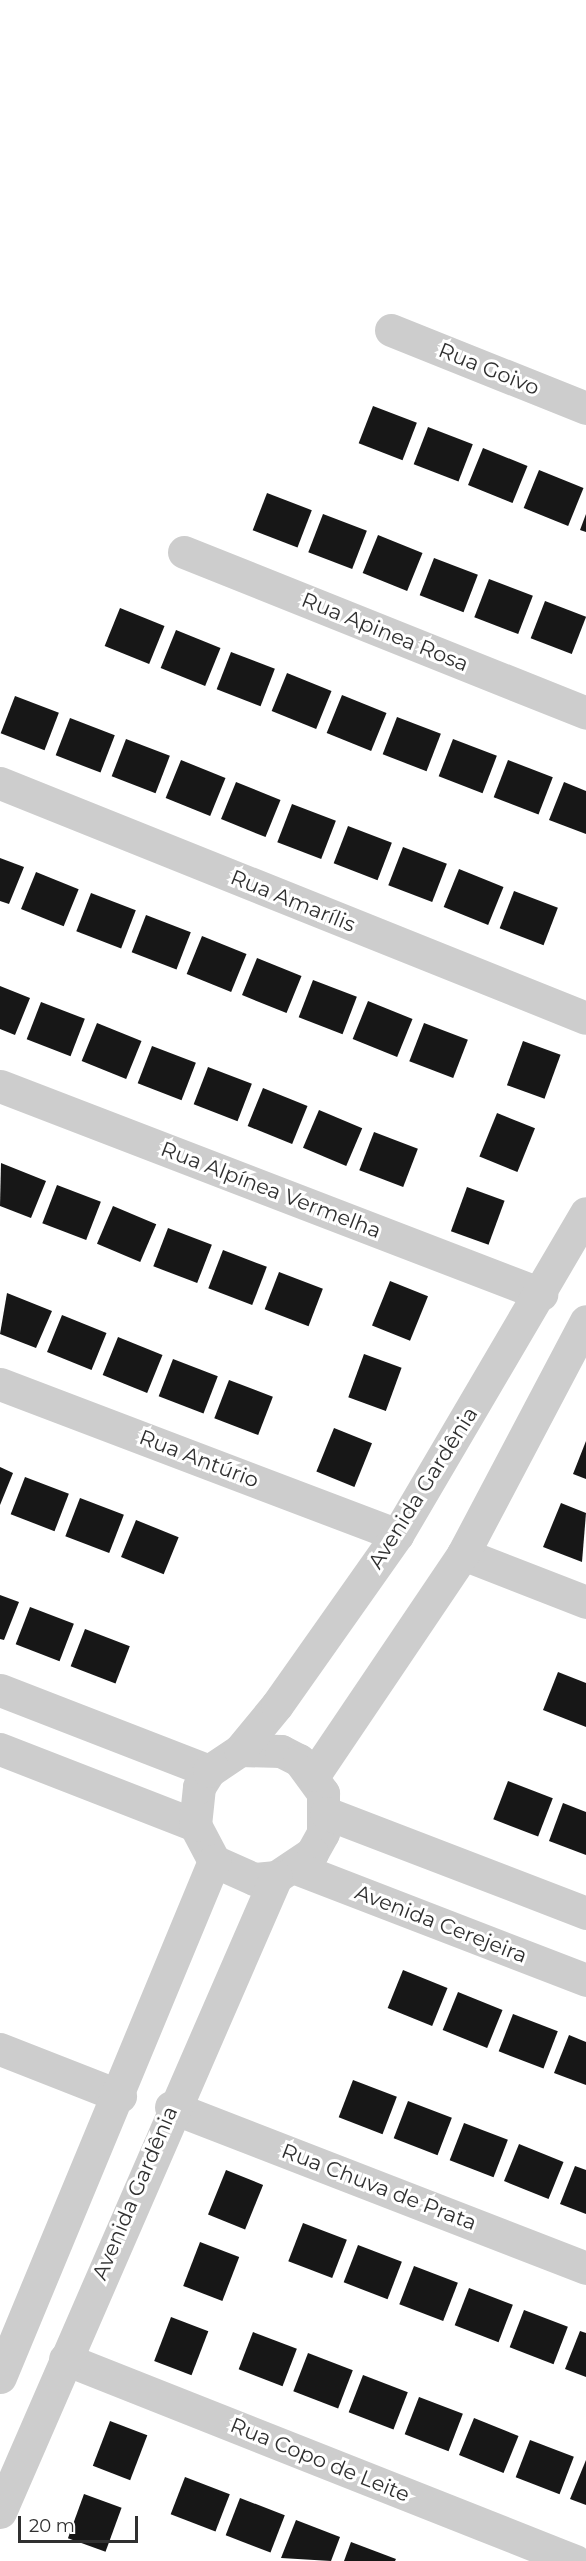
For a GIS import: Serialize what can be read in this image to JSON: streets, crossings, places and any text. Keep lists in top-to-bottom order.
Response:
{
  "streets": {
    "street": [
      "Rua Goivo",
      "Rua Apinea Rosa",
      "Rua Amarílis",
      "Rua Alpínea Vermelha",
      "Rua Antúrio",
      "Avenida Gardênia",
      "Avenida Cerejeira",
      "Rua Chuva de Prata",
      "Rua Copo de Leite"
    ]
  },
  "crossings": [
    ["Rua Alpínea Vermelha", "Avenida Gardênia"],
    ["Rua Antúrio", "Avenida Gardênia"],
    ["Avenida Gardênia", "Avenida Cerejeira"],
    ["Avenida Gardênia", "Rua Chuva de Prata"],
    ["Avenida Gardênia", "Rua Copo de Leite"]
  ],
  "scale_bar": "20 m"
}
